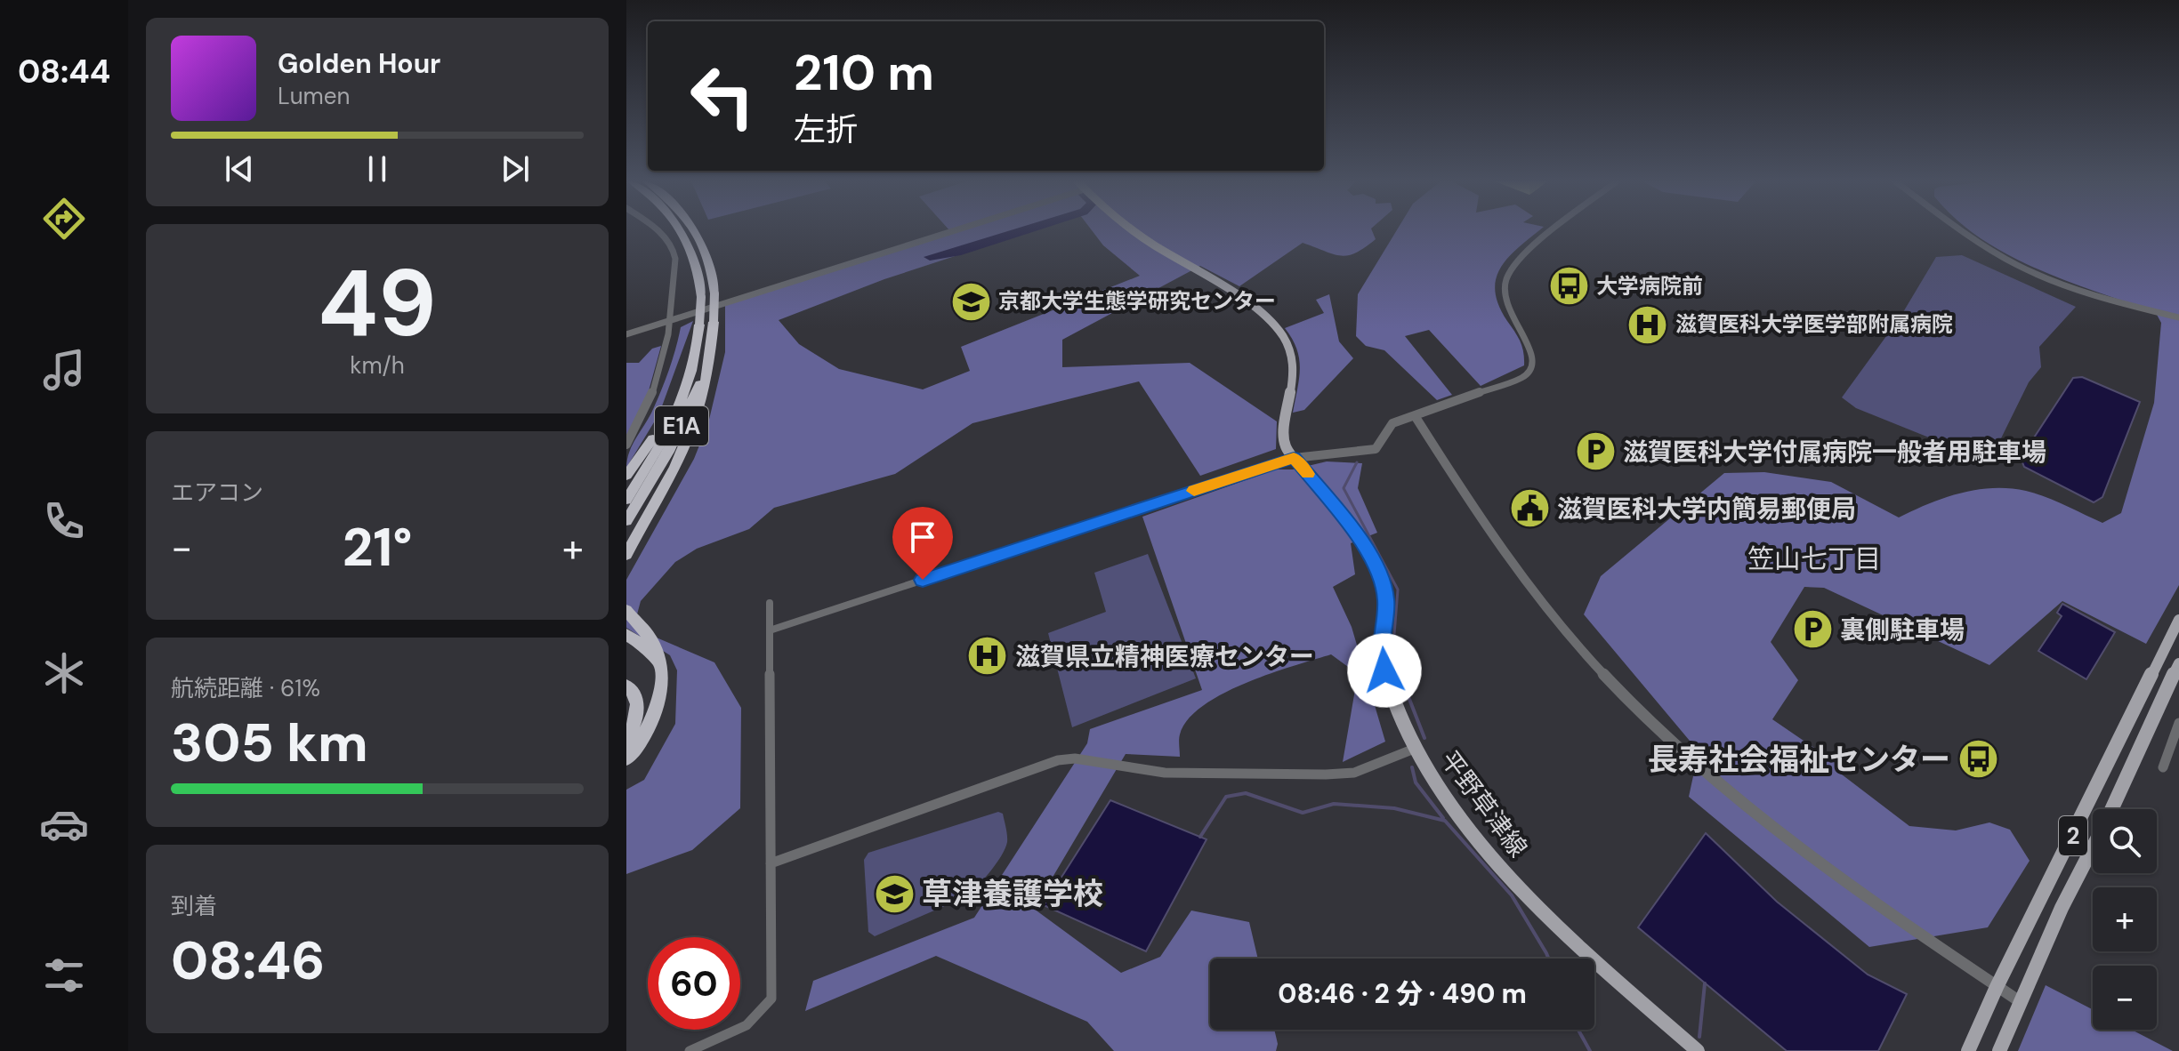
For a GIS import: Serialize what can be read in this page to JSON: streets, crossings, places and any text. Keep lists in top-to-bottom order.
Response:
{
  "streets": {
    "highway": ["E1A"],
    "main road": ["平野草津線", "2"]
  },
  "districts": ["笠山七丁目"],
  "places": {
    "bus stop": ["大学病院前", "長寿社会福祉センター"],
    "school or university": ["京都大学生態学研究センター", "草津養護学校"],
    "hospital": ["滋賀医科大学医学部附属病院", "滋賀県立精神医療センター"],
    "parking": ["滋賀医科大学付属病院一般者用駐車場", "裏側駐車場"],
    "public building": ["滋賀医科大学内簡易郵便局"]
  },
  "page": {
    "tabs": "08:44",
    "turn": ["210 m", "左折"],
    "song": ["Golden Hour", "Lumen"],
    "tile": [
      ["49", "km/h"],
      "エアコン",
      ["航続距離 · 61%", "305 km"],
      ["到着", "08:46"]
    ],
    "heat": ["−", "21°", "+"],
    "map_buttons": ["+", "−"],
    "limit": "60",
    "trip": "08:46 · 2 分 · 490 m"
  }
}
